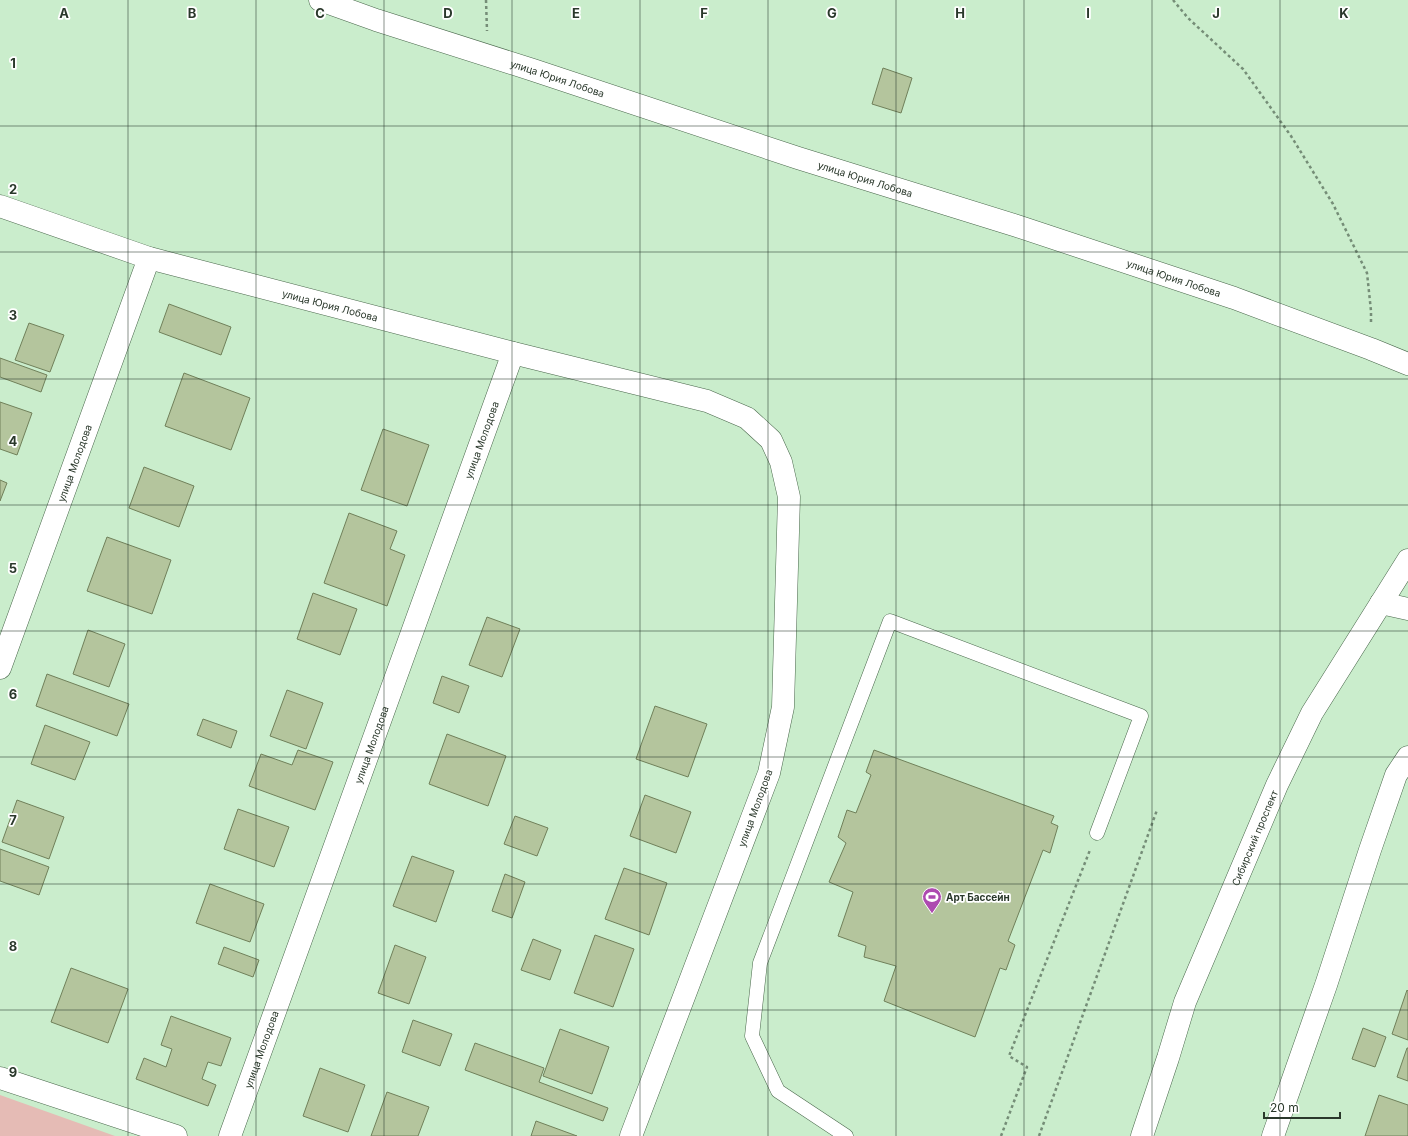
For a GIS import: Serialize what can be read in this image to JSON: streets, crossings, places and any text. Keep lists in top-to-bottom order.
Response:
{
  "streets": {
    "street": ["улица Юрия Лобова", "улица Молодова", "Сибирский проспект"]
  },
  "crossings": [
    ["улица Юрия Лобова", "улица Молодова"]
  ],
  "places": {
    "sports": ["Арт Бассейн"]
  },
  "scale_bar": "20 m",
  "grid": {
    "columns": [
      "A",
      "B",
      "C",
      "D",
      "E",
      "F",
      "G",
      "H",
      "I",
      "J",
      "K"
    ],
    "rows": [
      "1",
      "2",
      "3",
      "4",
      "5",
      "6",
      "7",
      "8",
      "9"
    ]
  }
}
